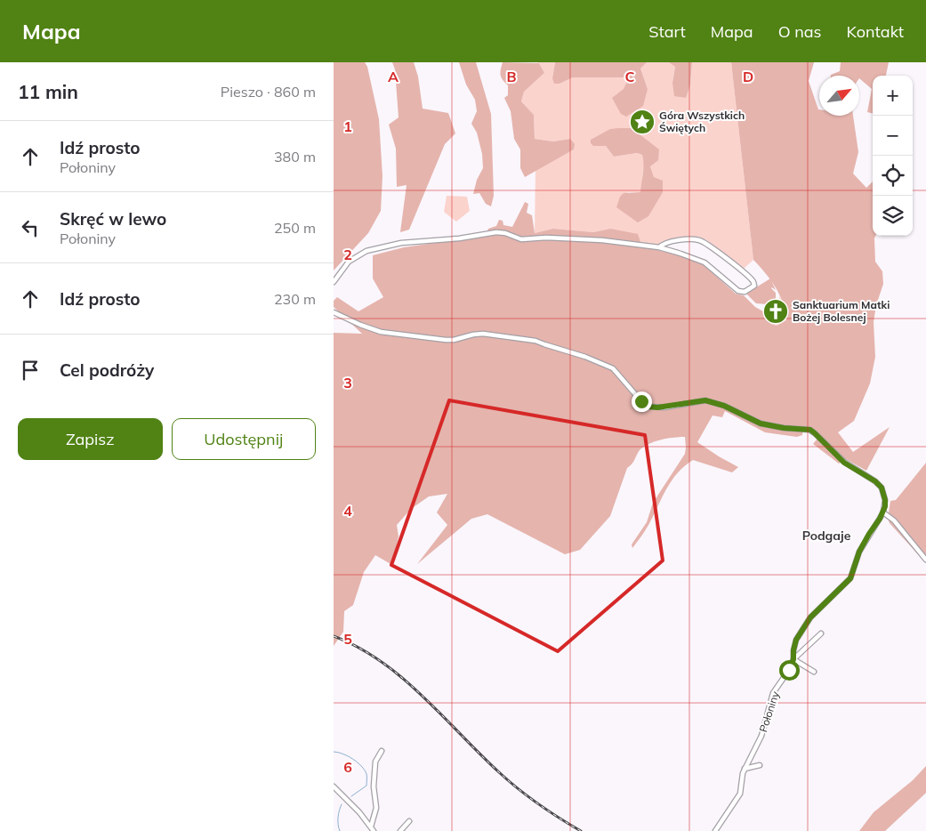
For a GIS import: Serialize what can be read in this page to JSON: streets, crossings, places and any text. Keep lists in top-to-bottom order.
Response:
{
  "streets": {
    "street": ["Połoniny"]
  },
  "districts": ["Podgaje"],
  "places": {
    "place": ["Góra Wszystkich Świętych"],
    "church": ["Sanktuarium Matki Bożej Bolesnej"]
  },
  "north": "top right",
  "page": {
    "header": "Mapa",
    "nav": [
      "Start",
      "Mapa",
      "O nas",
      "Kontakt"
    ],
    "heading": ["11 min", "Pieszo · 860 m"],
    "map_buttons": ["+", "−"],
    "list": [
      ["Idź prosto", "Połoniny", "380 m"],
      ["Skręć w lewo", "Połoniny", "250 m"],
      ["Idź prosto", "230 m"],
      "Cel podróży"
    ],
    "buttons": ["Zapisz", "Udostępnij"]
  },
  "grid": {
    "columns": [
      "A",
      "B",
      "C",
      "D"
    ],
    "rows": [
      "1",
      "2",
      "3",
      "4",
      "5",
      "6"
    ]
  }
}
